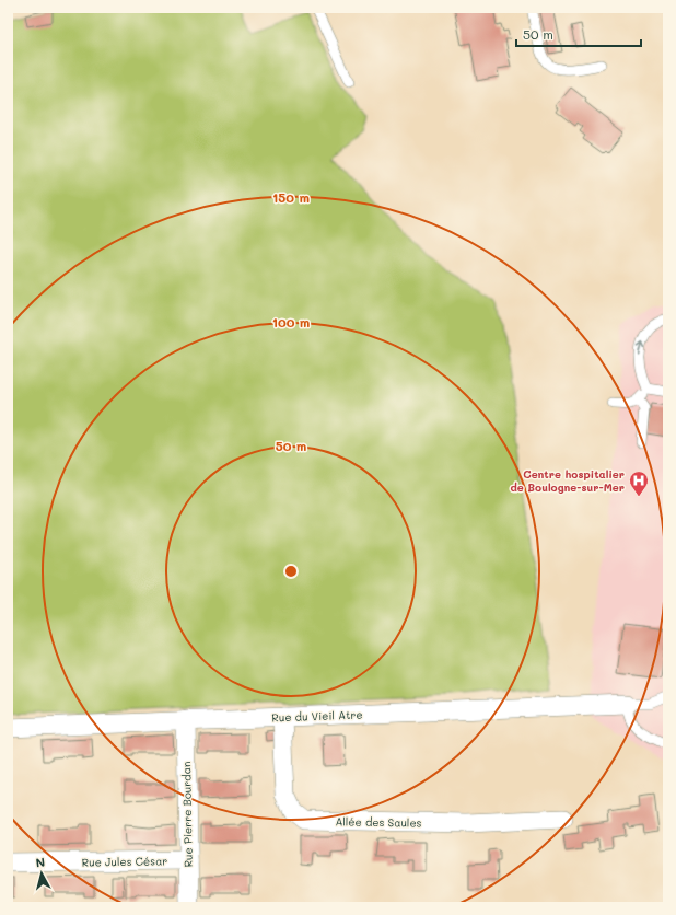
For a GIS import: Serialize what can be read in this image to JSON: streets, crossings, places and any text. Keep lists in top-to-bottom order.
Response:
{
  "streets": {
    "street": [
      "Rue du Vieil Atre",
      "Rue Pierre Bourdan",
      "Allée des Saules",
      "Rue Jules César"
    ]
  },
  "crossings": [
    ["Rue du Vieil Atre", "Rue Pierre Bourdan"],
    ["Rue du Vieil Atre", "Allée des Saules"],
    ["Rue Pierre Bourdan", "Rue Jules César"]
  ],
  "places": {
    "hospital": ["Centre hospitalier de Boulogne-sur-Mer"]
  },
  "scale_bar": "50 m",
  "north": "top",
  "rings": ["150 m", "100 m", "50 m"]
}
